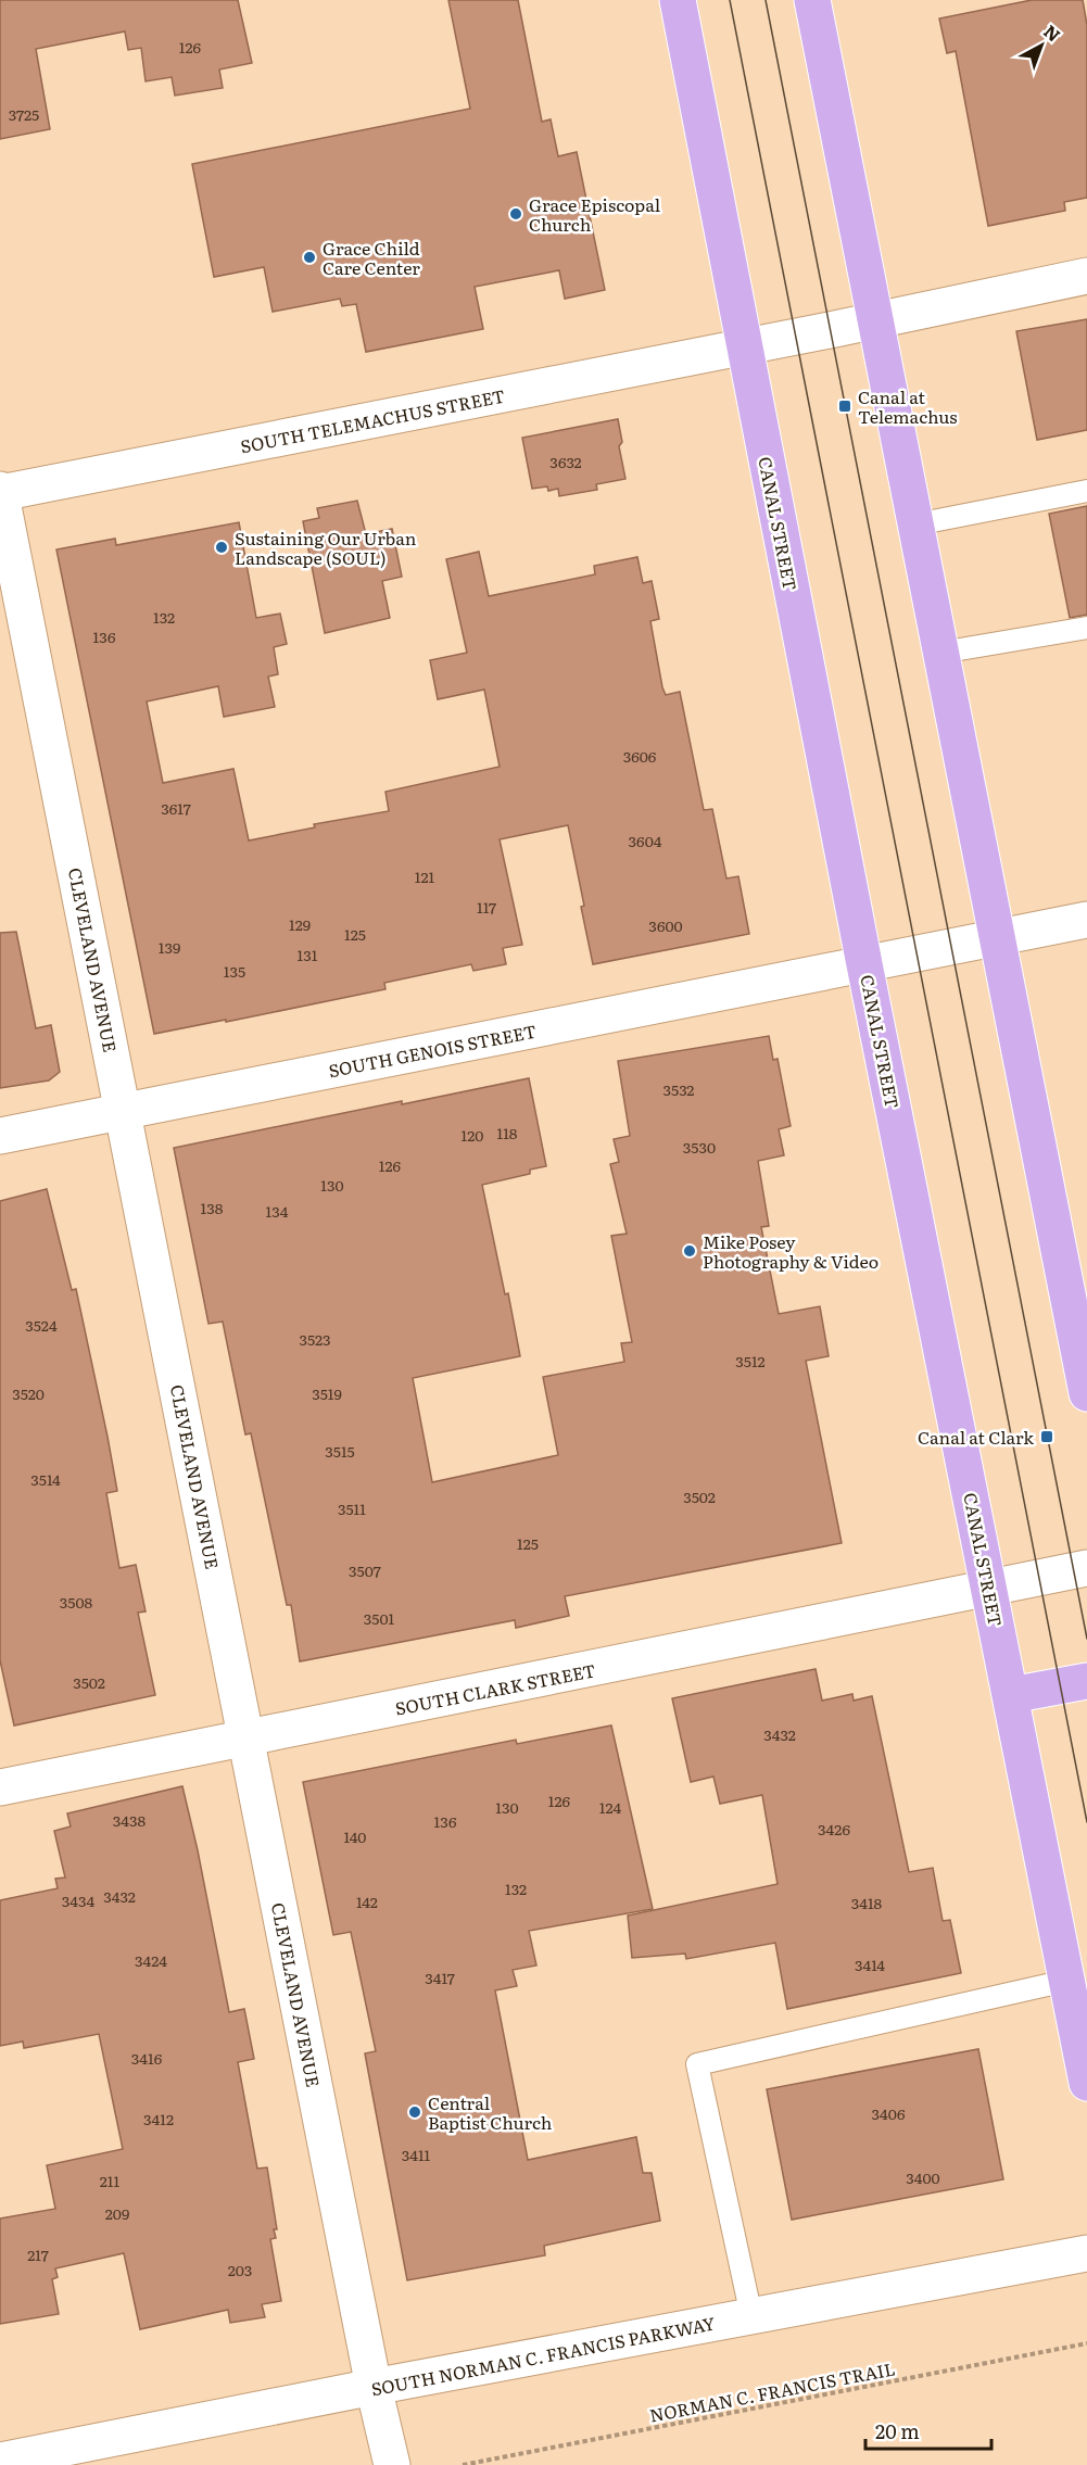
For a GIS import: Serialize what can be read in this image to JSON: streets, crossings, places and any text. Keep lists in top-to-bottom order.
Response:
{
  "streets": {
    "main road": ["CANAL STREET"],
    "street": [
      "SOUTH TELEMACHUS STREET",
      "CLEVELAND AVENUE",
      "SOUTH GENOIS STREET",
      "SOUTH CLARK STREET",
      "SOUTH NORMAN C. FRANCIS PARKWAY"
    ],
    "path": ["NORMAN C. FRANCIS TRAIL"]
  },
  "crossings": [
    ["SOUTH TELEMACHUS STREET", "CANAL STREET"],
    ["SOUTH TELEMACHUS STREET", "CLEVELAND AVENUE"],
    ["CANAL STREET", "SOUTH GENOIS STREET"],
    ["CANAL STREET", "SOUTH CLARK STREET"],
    ["CLEVELAND AVENUE", "SOUTH GENOIS STREET"],
    ["CLEVELAND AVENUE", "SOUTH CLARK STREET"],
    ["CLEVELAND AVENUE", "SOUTH NORMAN C. FRANCIS PARKWAY"]
  ],
  "places": {
    "other": [
      "Grace Episcopal Church",
      "Grace Child Care Center",
      "Sustaining Our Urban Landscape (SOUL)",
      "Mike Posey Photography & Video",
      "Central Baptist Church"
    ],
    "transit": ["Canal at Telemachus", "Canal at Clark"]
  },
  "house_numbers": [
    "126",
    "3725",
    "3632",
    "132",
    "136",
    "3606",
    "3617",
    "3604",
    "121",
    "117",
    "129",
    "3600",
    "125",
    "139",
    "131",
    "135",
    "3532",
    "118",
    "120",
    "3530",
    "126",
    "130",
    "138",
    "134",
    "3524",
    "3523",
    "3512",
    "3520",
    "3519",
    "3515",
    "3514",
    "3502",
    "3511",
    "125",
    "3507",
    "3508",
    "3501",
    "3502",
    "3432",
    "126",
    "130",
    "124",
    "3438",
    "136",
    "3426",
    "140",
    "132",
    "3432",
    "3434",
    "142",
    "3418",
    "3424",
    "3414",
    "3417",
    "3416",
    "3406",
    "3412",
    "3411",
    "3400",
    "211",
    "209",
    "217",
    "203"
  ],
  "scale_bar": "20 m",
  "north": "top right"
}
